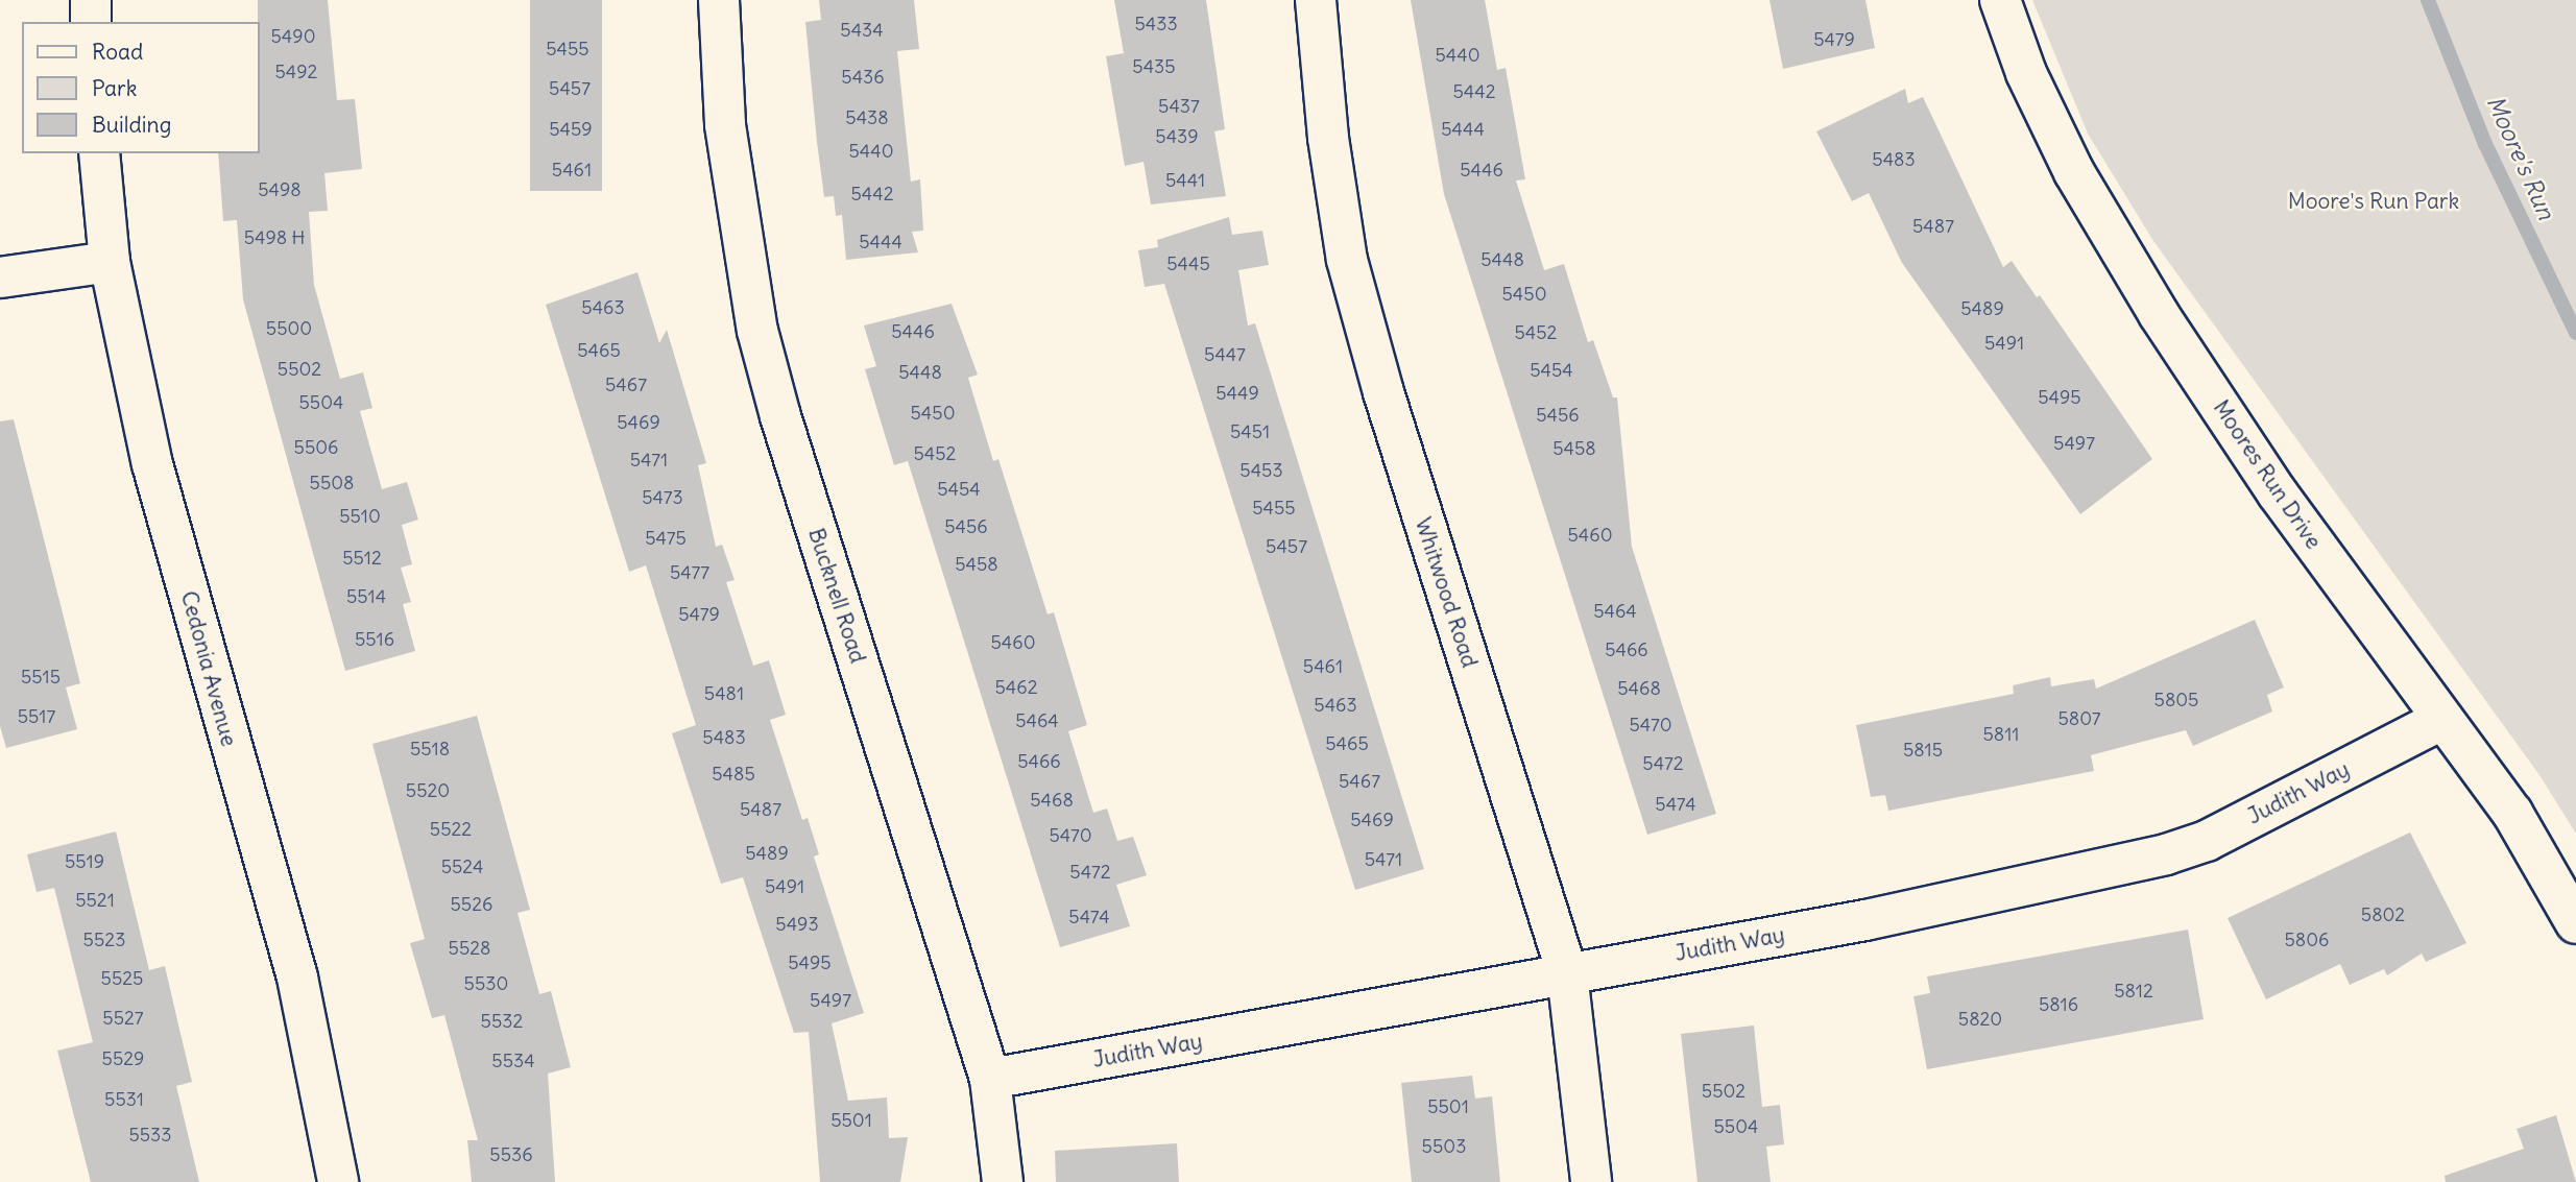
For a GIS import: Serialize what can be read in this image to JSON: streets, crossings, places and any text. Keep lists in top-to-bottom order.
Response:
{
  "streets": {
    "street": [
      "Moores Run Drive",
      "Whitwood Road",
      "Bucknell Road",
      "Cedonia Avenue",
      "Judith Way"
    ]
  },
  "crossings": [
    ["Moores Run Drive", "Judith Way"],
    ["Whitwood Road", "Judith Way"],
    ["Bucknell Road", "Judith Way"]
  ],
  "water": ["Moore's Run"],
  "parks": ["Moore's Run Park"],
  "house_numbers": [
    "5433",
    "5434",
    "5490",
    "5479",
    "5455",
    "5440",
    "5435",
    "5492",
    "5436",
    "5457",
    "5442",
    "5437",
    "5438",
    "5459",
    "5444",
    "5439",
    "5440",
    "5483",
    "5461",
    "5446",
    "5441",
    "5498",
    "5442",
    "5487",
    "5498 H",
    "5444",
    "5448",
    "5445",
    "5450",
    "5463",
    "5489",
    "5500",
    "5446",
    "5452",
    "5491",
    "5465",
    "5447",
    "5502",
    "5454",
    "5448",
    "5467",
    "5449",
    "5495",
    "5504",
    "5450",
    "5456",
    "5469",
    "5451",
    "5497",
    "5506",
    "5458",
    "5452",
    "5471",
    "5453",
    "5508",
    "5454",
    "5473",
    "5455",
    "5510",
    "5456",
    "5460",
    "5475",
    "5457",
    "5512",
    "5458",
    "5477",
    "5514",
    "5464",
    "5479",
    "5516",
    "5460",
    "5466",
    "5461",
    "5515",
    "5462",
    "5468",
    "5481",
    "5805",
    "5463",
    "5517",
    "5807",
    "5464",
    "5470",
    "5811",
    "5483",
    "5465",
    "5518",
    "5815",
    "5466",
    "5472",
    "5485",
    "5467",
    "5520",
    "5468",
    "5474",
    "5487",
    "5469",
    "5522",
    "5470",
    "5489",
    "5471",
    "5519",
    "5524",
    "5472",
    "5491",
    "5521",
    "5526",
    "5802",
    "5474",
    "5493",
    "5523",
    "5806",
    "5528",
    "5495",
    "5525",
    "5530",
    "5812",
    "5497",
    "5816",
    "5527",
    "5820",
    "5532",
    "5529",
    "5534",
    "5502",
    "5531",
    "5501",
    "5501",
    "5504",
    "5533",
    "5503",
    "5536"
  ],
  "legend": ["Road", "Park", "Building"]
}
